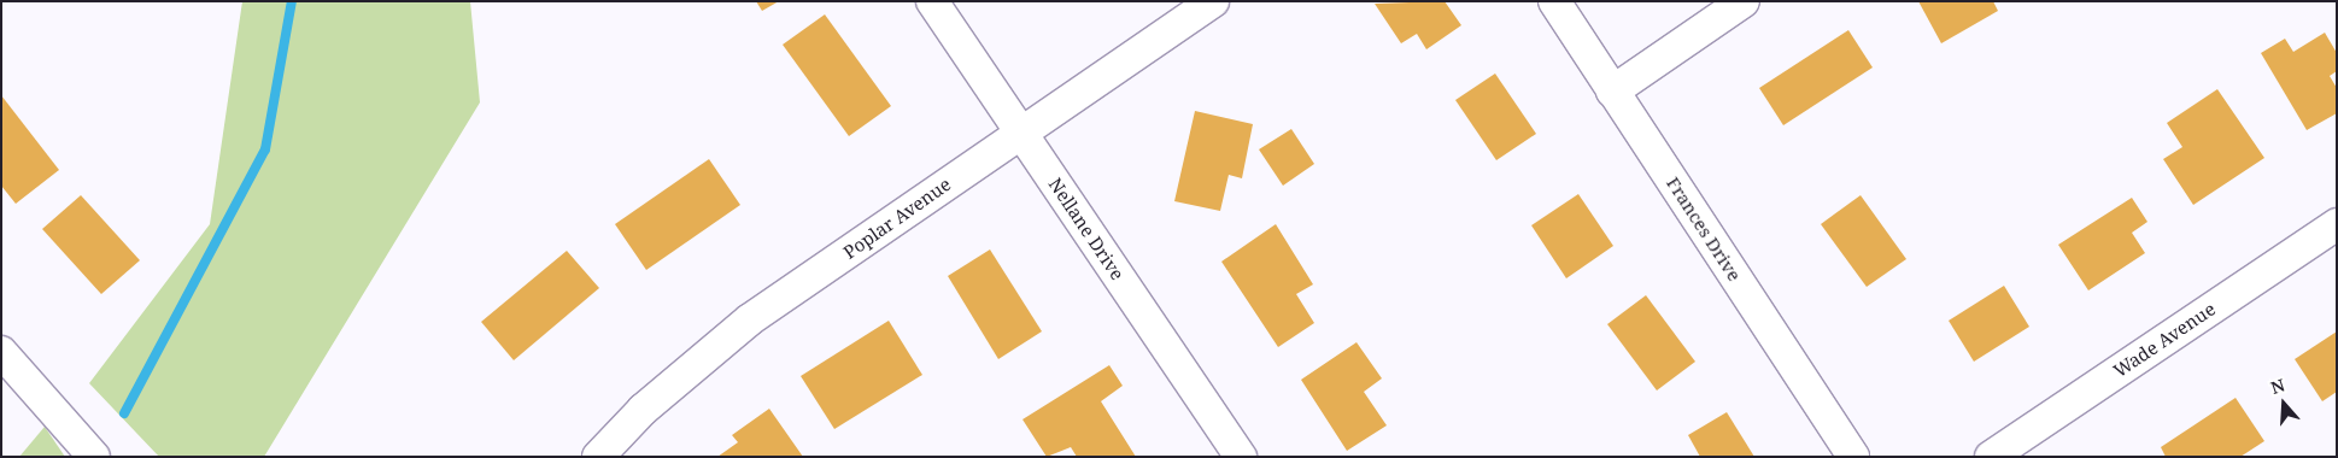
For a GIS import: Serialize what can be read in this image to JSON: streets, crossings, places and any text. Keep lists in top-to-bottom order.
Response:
{
  "streets": {
    "street": [
      "Poplar Avenue",
      "Nellane Drive",
      "Frances Drive",
      "Wade Avenue"
    ]
  },
  "crossings": [
    ["Poplar Avenue", "Nellane Drive"]
  ],
  "north": "top"
}
